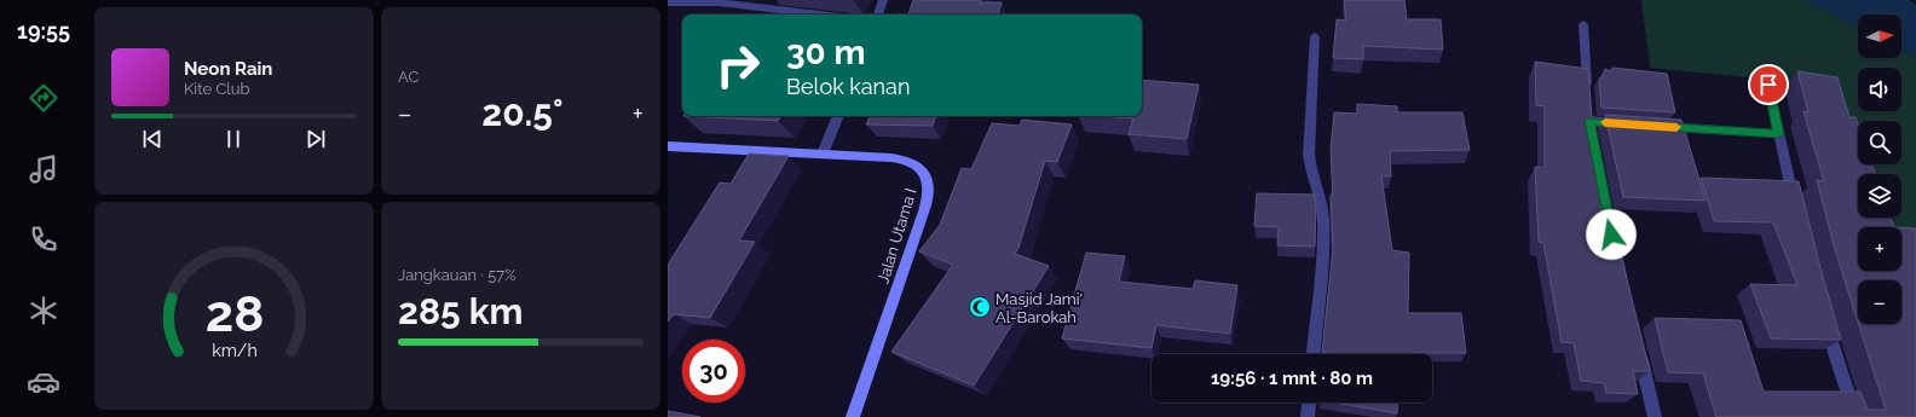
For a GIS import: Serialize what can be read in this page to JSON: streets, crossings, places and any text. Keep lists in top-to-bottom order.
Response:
{
  "streets": {
    "street": ["Jalan Utama I"]
  },
  "places": {
    "mosque": ["Masjid Jami' Al-Barokah"]
  },
  "north": "right",
  "page": {
    "tabs": "19:55",
    "tile": [
      "AC",
      ["Jangkauan · 57%", "285 km"]
    ],
    "map_buttons": ["+", "−"],
    "turn": ["30 m", "Belok kanan"],
    "song": ["Neon Rain", "Kite Club"],
    "heat": ["−", "20.5°", "+"],
    "limit": "30",
    "trip": "19:56 · 1 mnt · 80 m",
    "gauge": ["28", "km/h"]
  }
}
